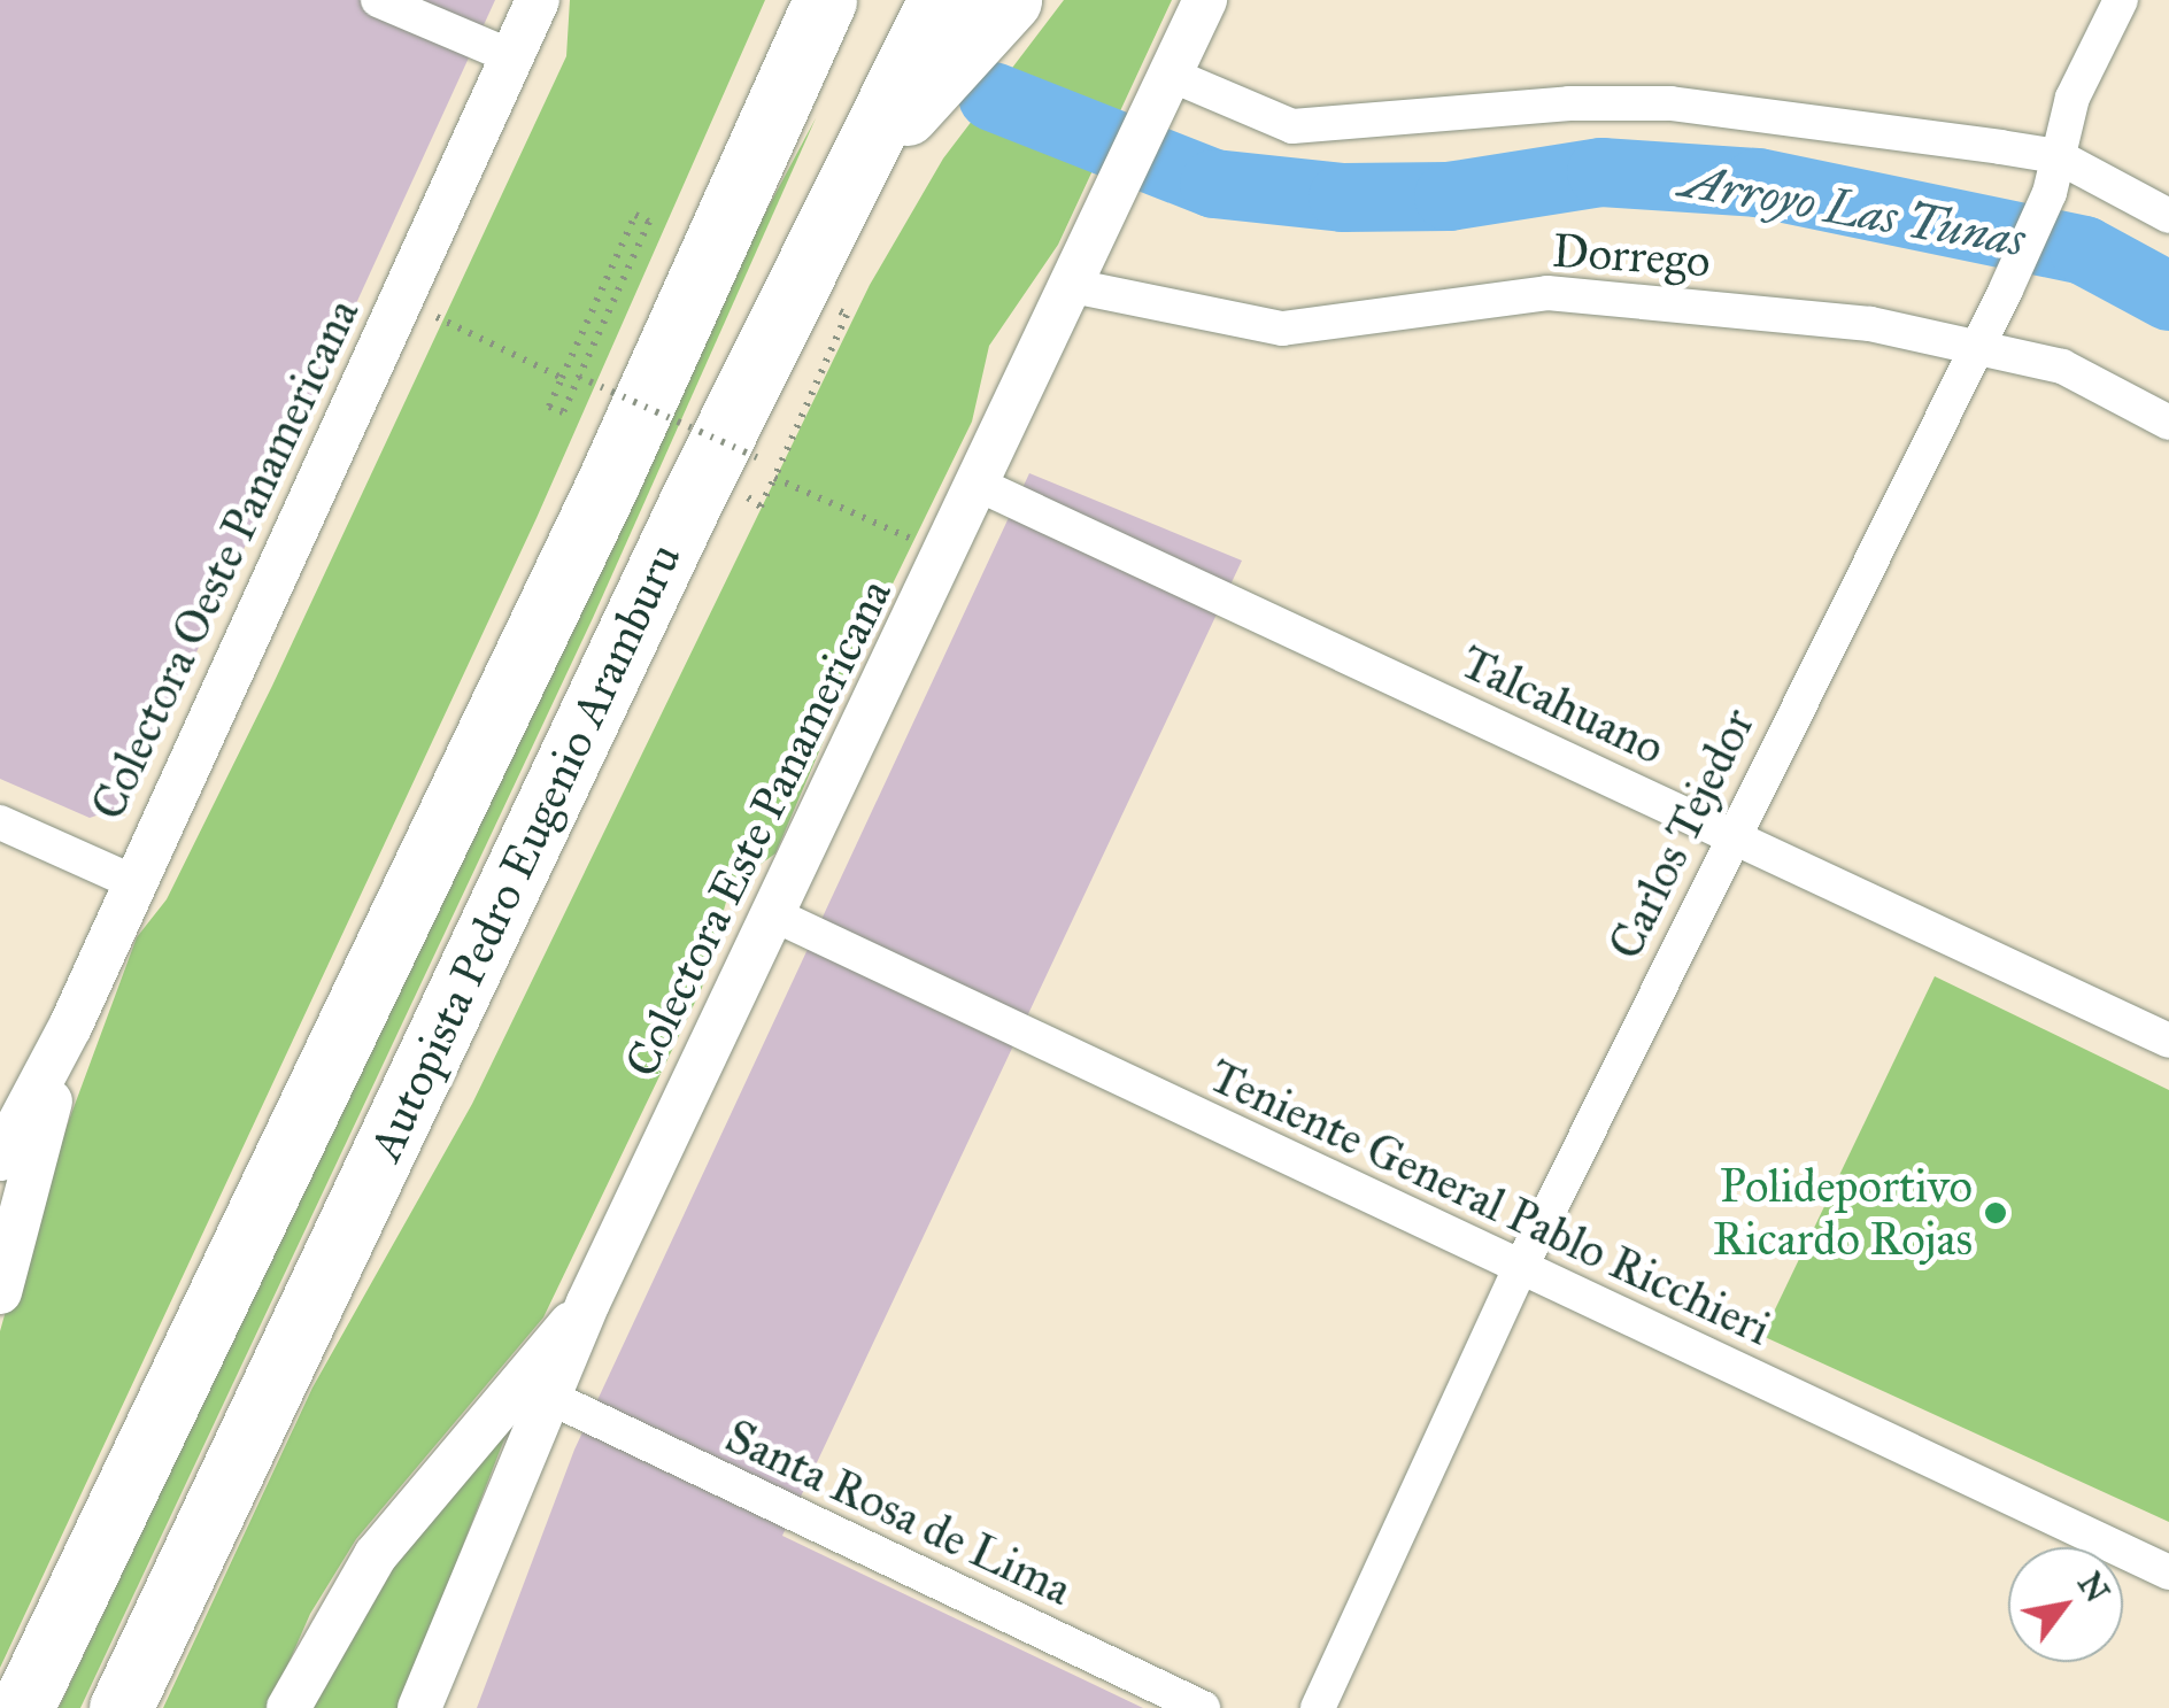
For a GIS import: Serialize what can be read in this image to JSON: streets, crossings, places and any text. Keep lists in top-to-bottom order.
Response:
{
  "streets": {
    "highway": ["Autopista Pedro Eugenio Aramburu"],
    "street": [
      "Dorrego",
      "Colectora Oeste Panamericana",
      "Talcahuano",
      "Colectora Este Panamericana",
      "Carlos Tejedor",
      "Teniente General Pablo Ricchieri",
      "Santa Rosa de Lima"
    ]
  },
  "crossings": [
    ["Dorrego", "Colectora Este Panamericana"],
    ["Dorrego", "Carlos Tejedor"],
    ["Talcahuano", "Colectora Este Panamericana"],
    ["Talcahuano", "Carlos Tejedor"],
    ["Colectora Este Panamericana", "Teniente General Pablo Ricchieri"],
    ["Colectora Este Panamericana", "Santa Rosa de Lima"],
    ["Carlos Tejedor", "Teniente General Pablo Ricchieri"]
  ],
  "water": ["Arroyo Las Tunas"],
  "places": ["Polideportivo Ricardo Rojas"],
  "north": "top right"
}
